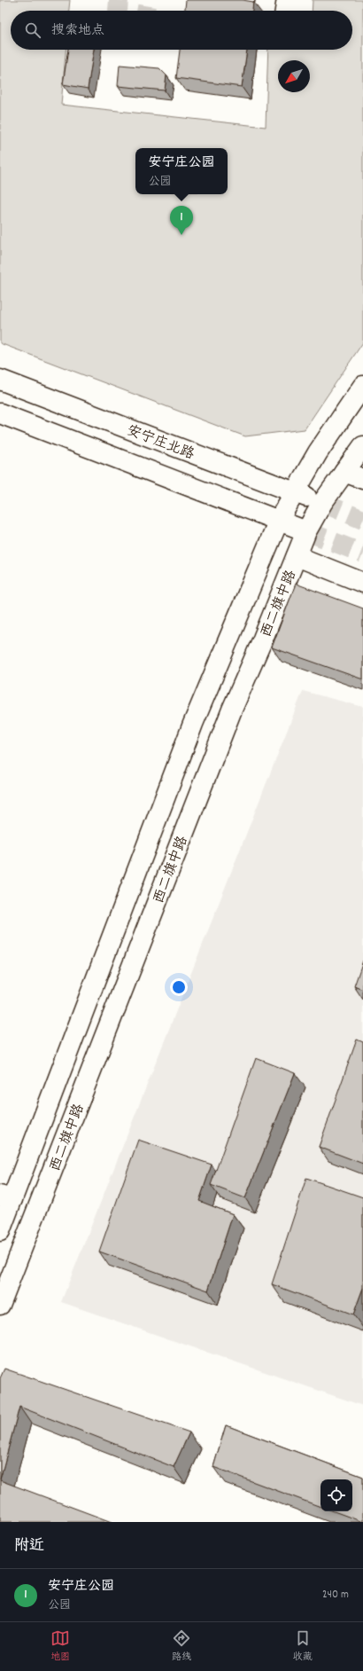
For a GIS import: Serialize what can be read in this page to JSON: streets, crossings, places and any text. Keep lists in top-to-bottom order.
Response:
{
  "streets": {
    "main road": ["安宁庄北路", "西二旗中路"]
  },
  "crossings": [
    ["安宁庄北路", "西二旗中路"]
  ],
  "north": "bottom left",
  "page": {
    "search": "搜索地点",
    "popup": ["安宁庄公园", "公园"],
    "pins": "1",
    "heading": "附近",
    "list": [
      {
        "mark": "1",
        "name": "安宁庄公园",
        "note": "公园",
        "value": "240 m"
      }
    ],
    "nav": ["地图", "路线", "收藏"]
  }
}
